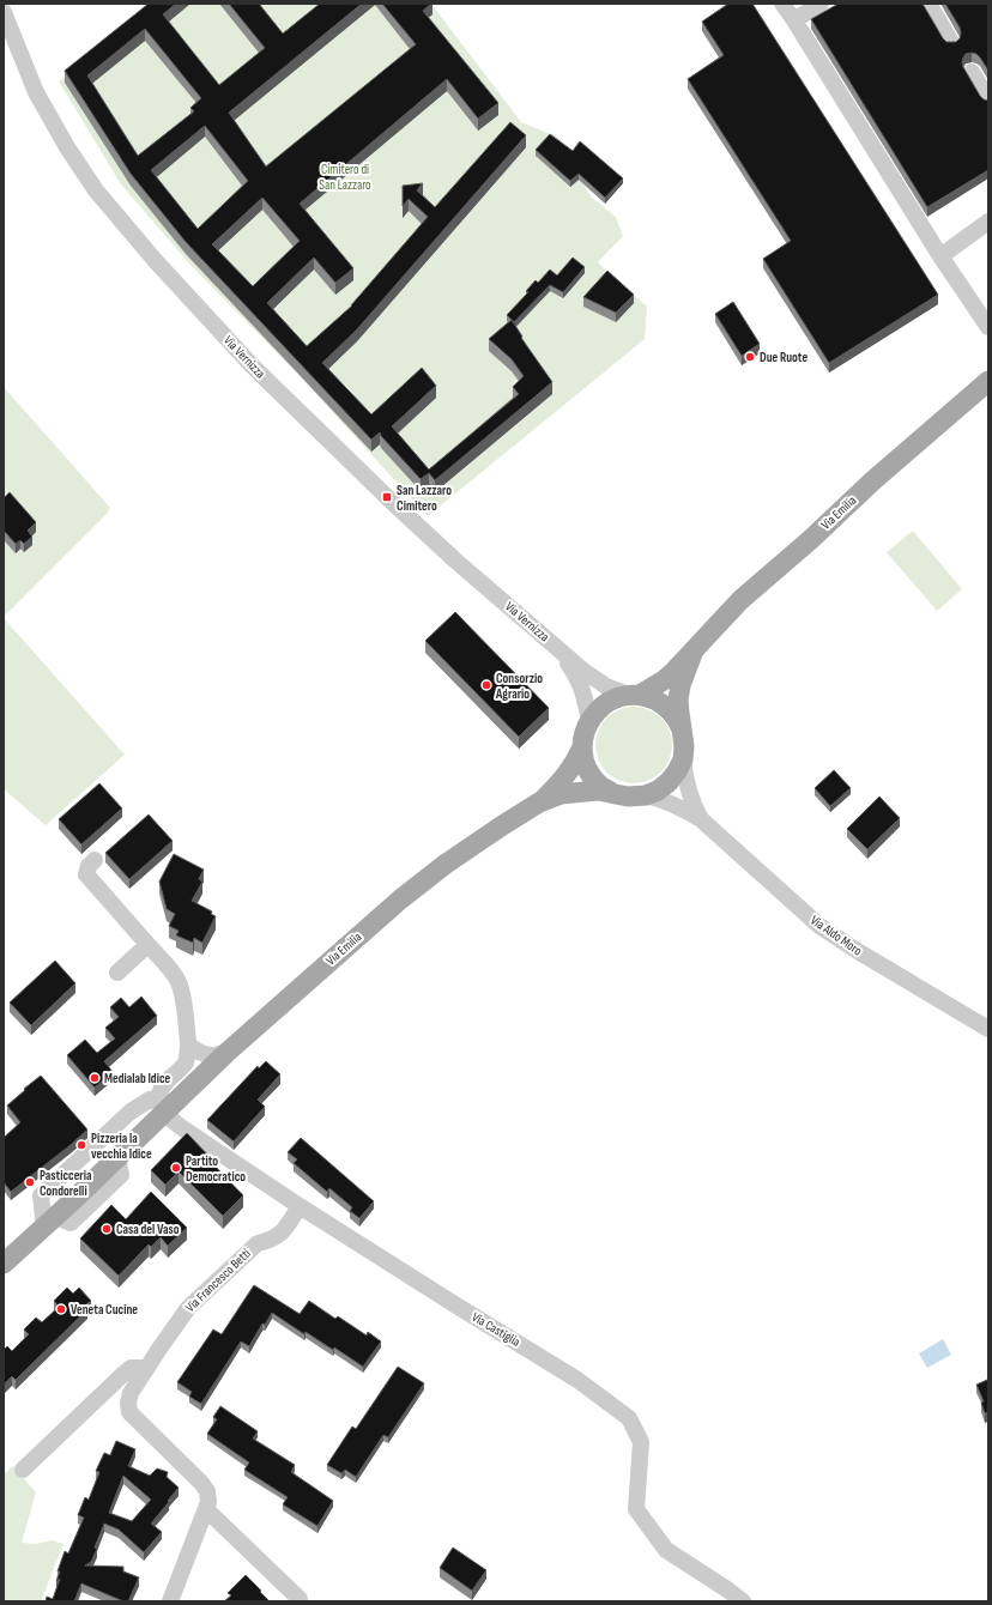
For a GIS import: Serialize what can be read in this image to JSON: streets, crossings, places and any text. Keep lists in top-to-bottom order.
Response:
{
  "streets": {
    "main road": ["Via Emilia"],
    "street": [
      "Via Vernizza",
      "Via Aldo Moro",
      "Via Francesco Betti",
      "Via Castiglia"
    ]
  },
  "crossings": [
    ["Via Vernizza", "Via Emilia"],
    ["Via Vernizza", "Via Aldo Moro"],
    ["Via Emilia", "Via Aldo Moro"],
    ["Via Emilia", "Via Castiglia"],
    ["Via Francesco Betti", "Via Castiglia"]
  ],
  "parks": ["Cimitero di San Lazzaro"],
  "places": {
    "other": [
      "Due Ruote",
      "Consorzio Agrario",
      "Medialab Idice",
      "Pizzeria la vecchia Idice",
      "Partito Democratico",
      "Pasticceria Condorelli",
      "Casa del Vaso",
      "Veneta Cucine"
    ],
    "transit": ["San Lazzaro Cimitero"]
  }
}
